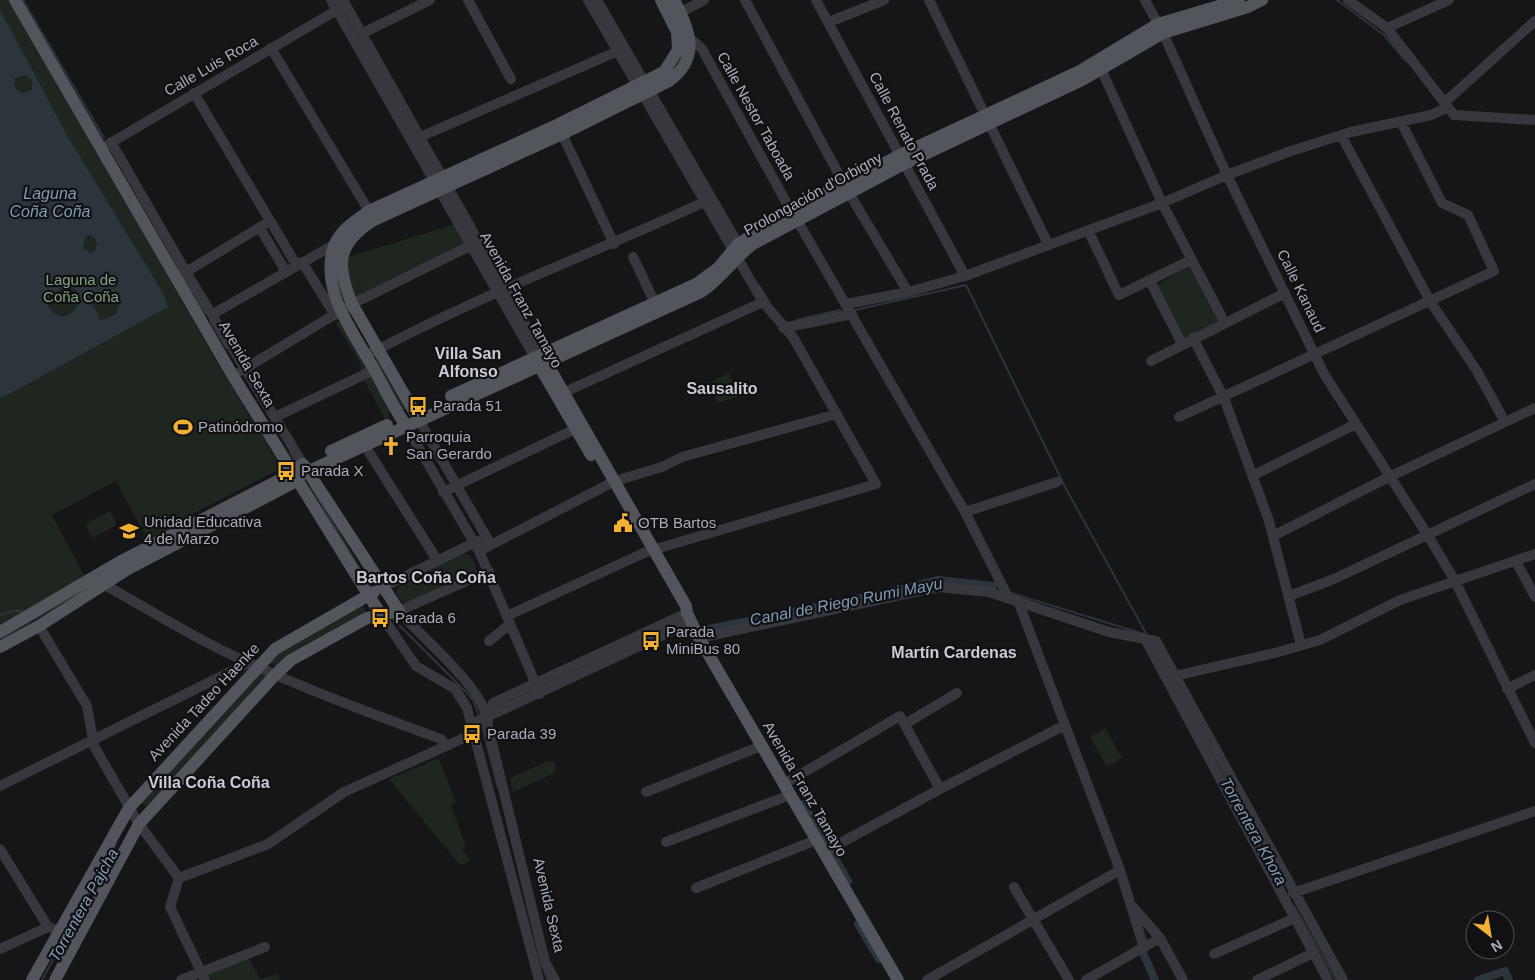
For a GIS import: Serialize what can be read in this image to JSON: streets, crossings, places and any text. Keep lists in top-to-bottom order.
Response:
{
  "streets": {
    "main road": [
      "Prolongación d'Orbigny",
      "Avenida Franz Tamayo",
      "Avenida Sexta",
      "Avenida Tadeo Haenke"
    ],
    "street": [
      "Calle Luis Roca",
      "Calle Nestor Taboada",
      "Calle Renato Prada",
      "Calle Kanaud"
    ]
  },
  "crossings": [
    ["Calle Luis Roca", "Avenida Franz Tamayo"],
    ["Calle Luis Roca", "Avenida Sexta"],
    ["Calle Nestor Taboada", "Prolongación d'Orbigny"],
    ["Calle Renato Prada", "Prolongación d'Orbigny"],
    ["Prolongación d'Orbigny", "Calle Kanaud"],
    ["Prolongación d'Orbigny", "Avenida Franz Tamayo"],
    ["Prolongación d'Orbigny", "Avenida Sexta"],
    ["Avenida Franz Tamayo", "Avenida Tadeo Haenke"],
    ["Avenida Sexta", "Avenida Tadeo Haenke"]
  ],
  "districts": [
    "Villa San Alfonso",
    "Sausalito",
    "Bartos Coña Coña",
    "Martín Cardenas",
    "Villa Coña Coña"
  ],
  "water": [
    "Laguna Coña Coña",
    "Canal de Riego Rumi Mayu",
    "Torrentera Khora",
    "Torrentera Pajcha"
  ],
  "parks": ["Laguna de Coña Coña"],
  "places": {
    "bus stop": [
      "Parada 51",
      "Parada X",
      "Parada 6",
      "Parada MiniBus 80",
      "Parada 39"
    ],
    "sports": ["Patinódromo"],
    "church": ["Parroquia San Gerardo"],
    "public building": ["OTB Bartos"],
    "school or university": ["Unidad Educativa 4 de Marzo"]
  },
  "north": "bottom right"
}
